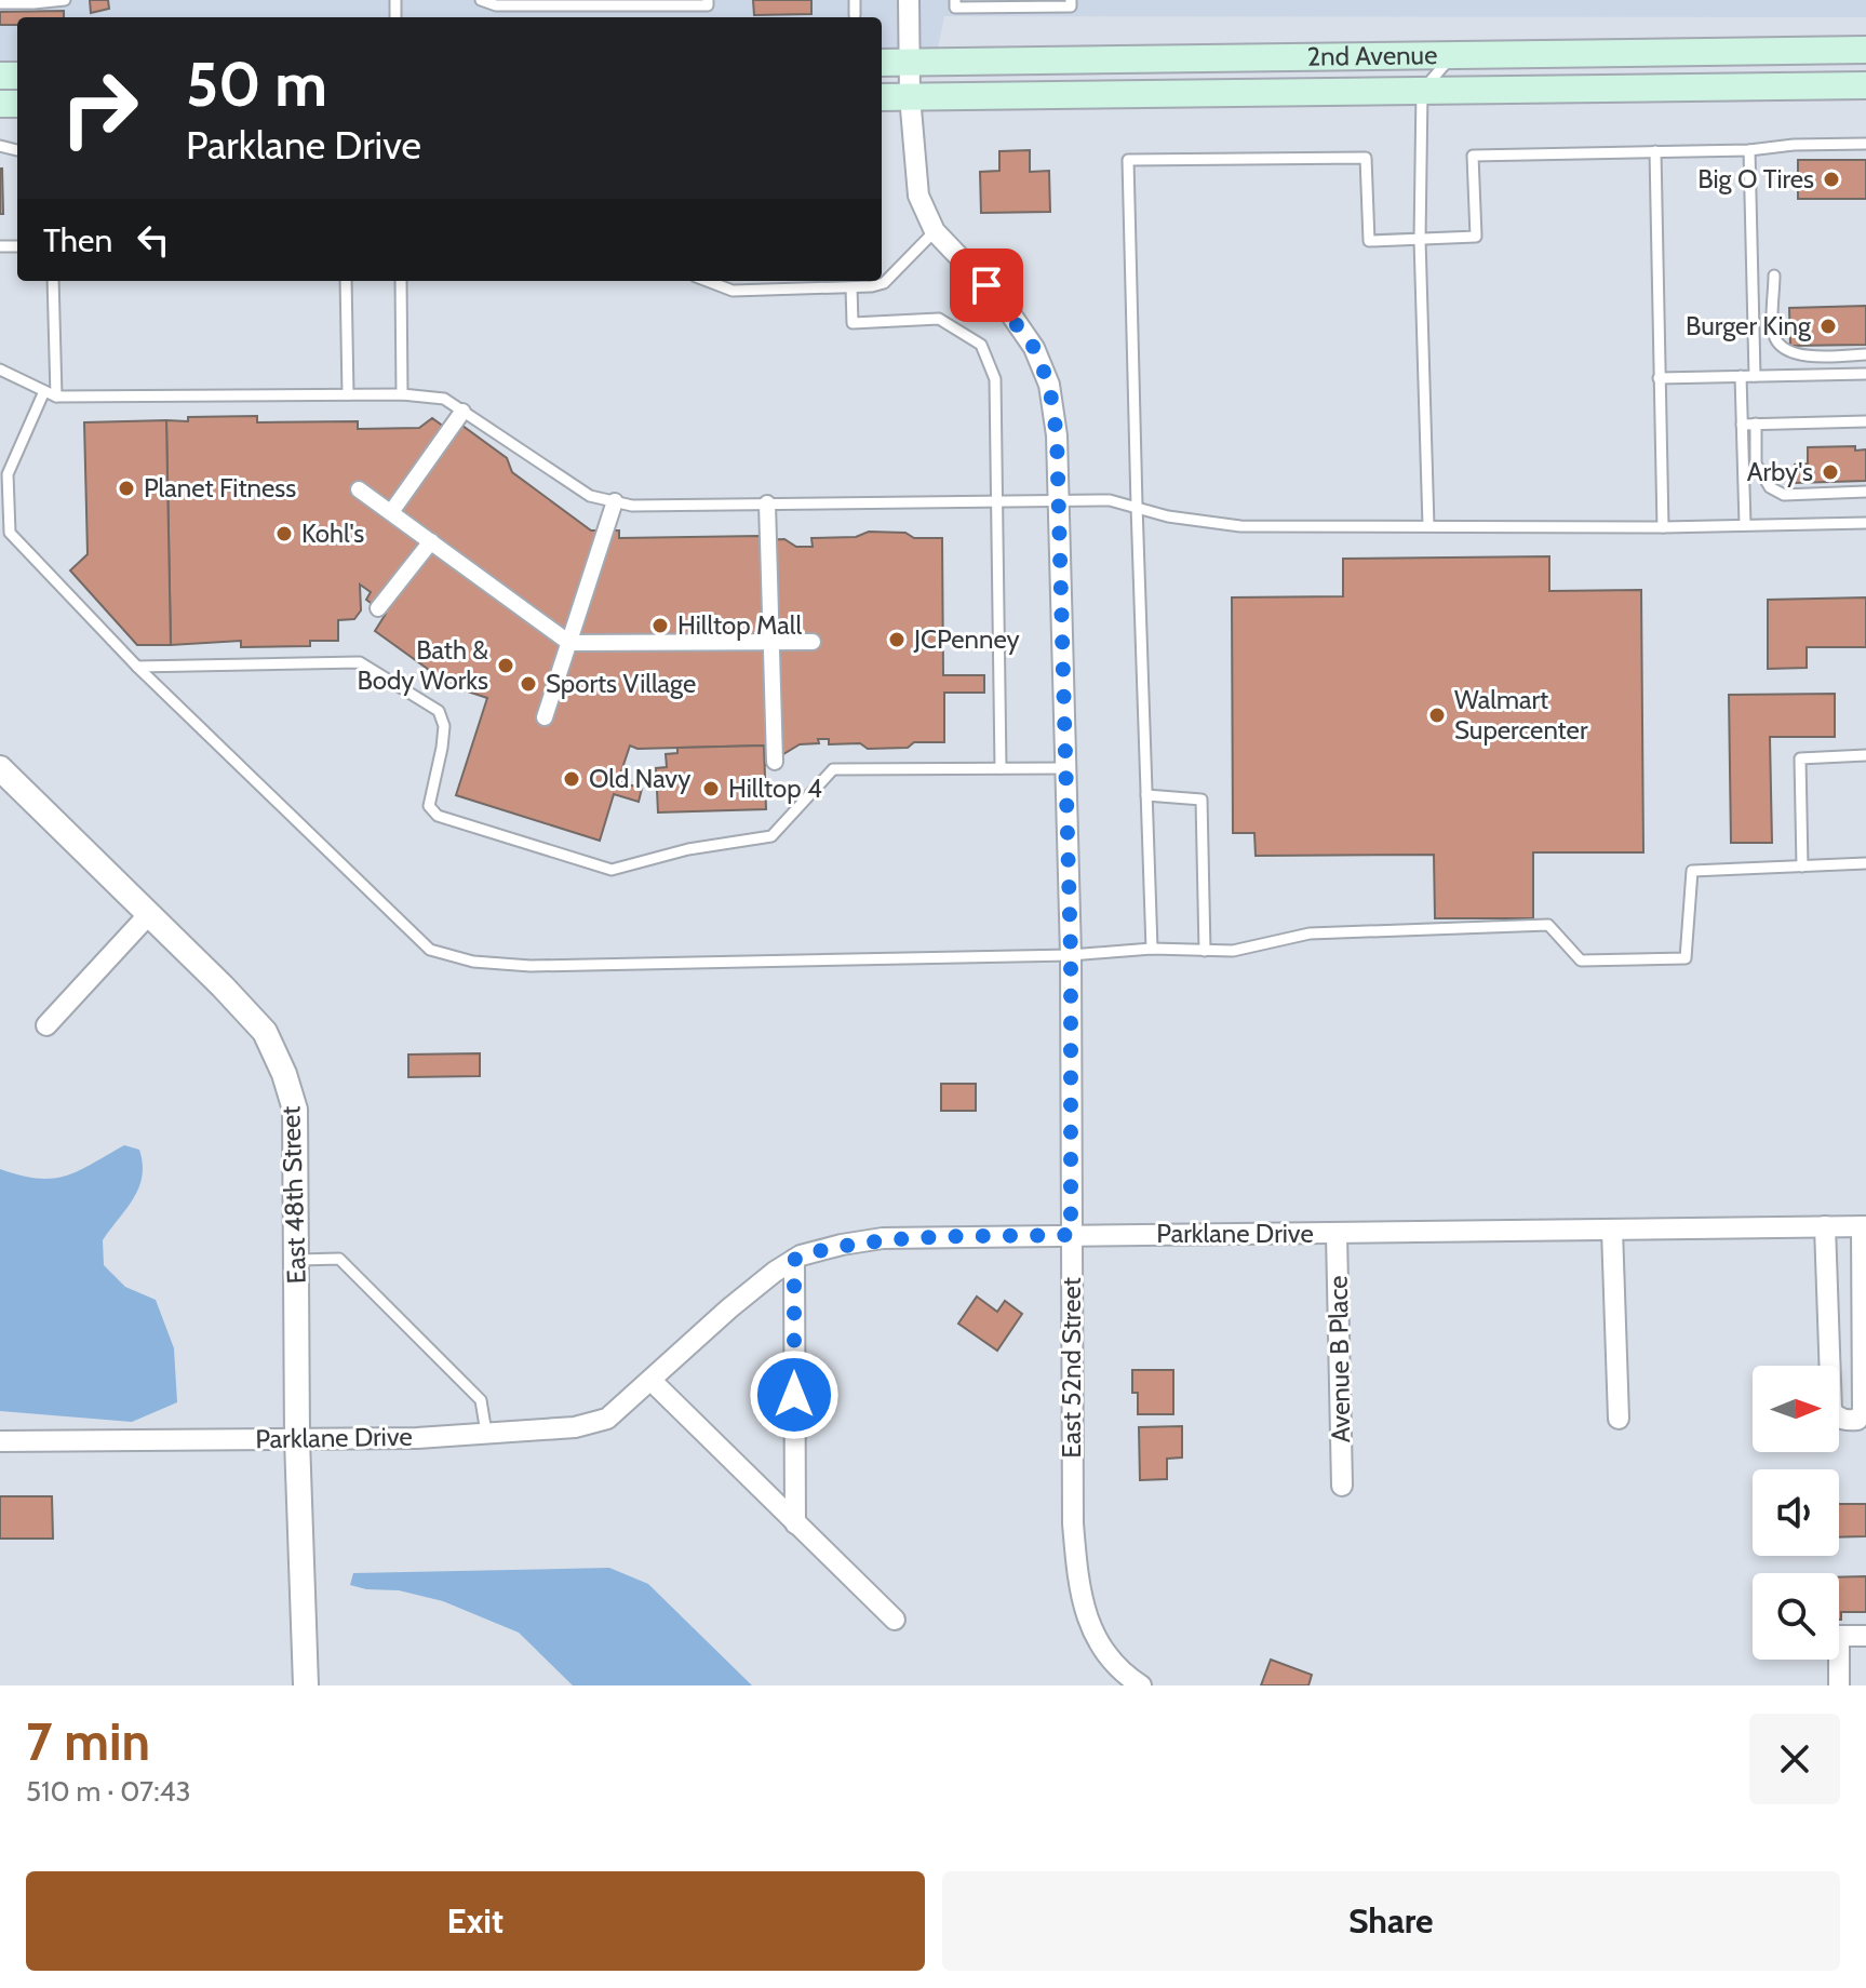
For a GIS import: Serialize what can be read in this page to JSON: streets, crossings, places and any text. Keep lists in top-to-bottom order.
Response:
{
  "streets": {
    "main road": ["2nd Avenue"],
    "street": [
      "East 48th Street",
      "Parklane Drive",
      "Avenue B Place",
      "East 52nd Street"
    ]
  },
  "crossings": [
    ["East 48th Street", "Parklane Drive"],
    ["Parklane Drive", "Avenue B Place"],
    ["Parklane Drive", "East 52nd Street"]
  ],
  "places": [
    "Big O Tires",
    "Burger King",
    "Arby's",
    "Planet Fitness",
    "Kohl's",
    "Hilltop Mall",
    "JCPenney",
    "Bath & Body Works",
    "Sports Village",
    "Walmart Supercenter",
    "Old Navy",
    "Hilltop 4"
  ],
  "north": "right",
  "page": {
    "turn": ["50 m", "Parklane Drive"],
    "then": "Then",
    "heading": ["7 min", "510 m · 07:43"],
    "buttons": ["Exit", "Share"]
  }
}
